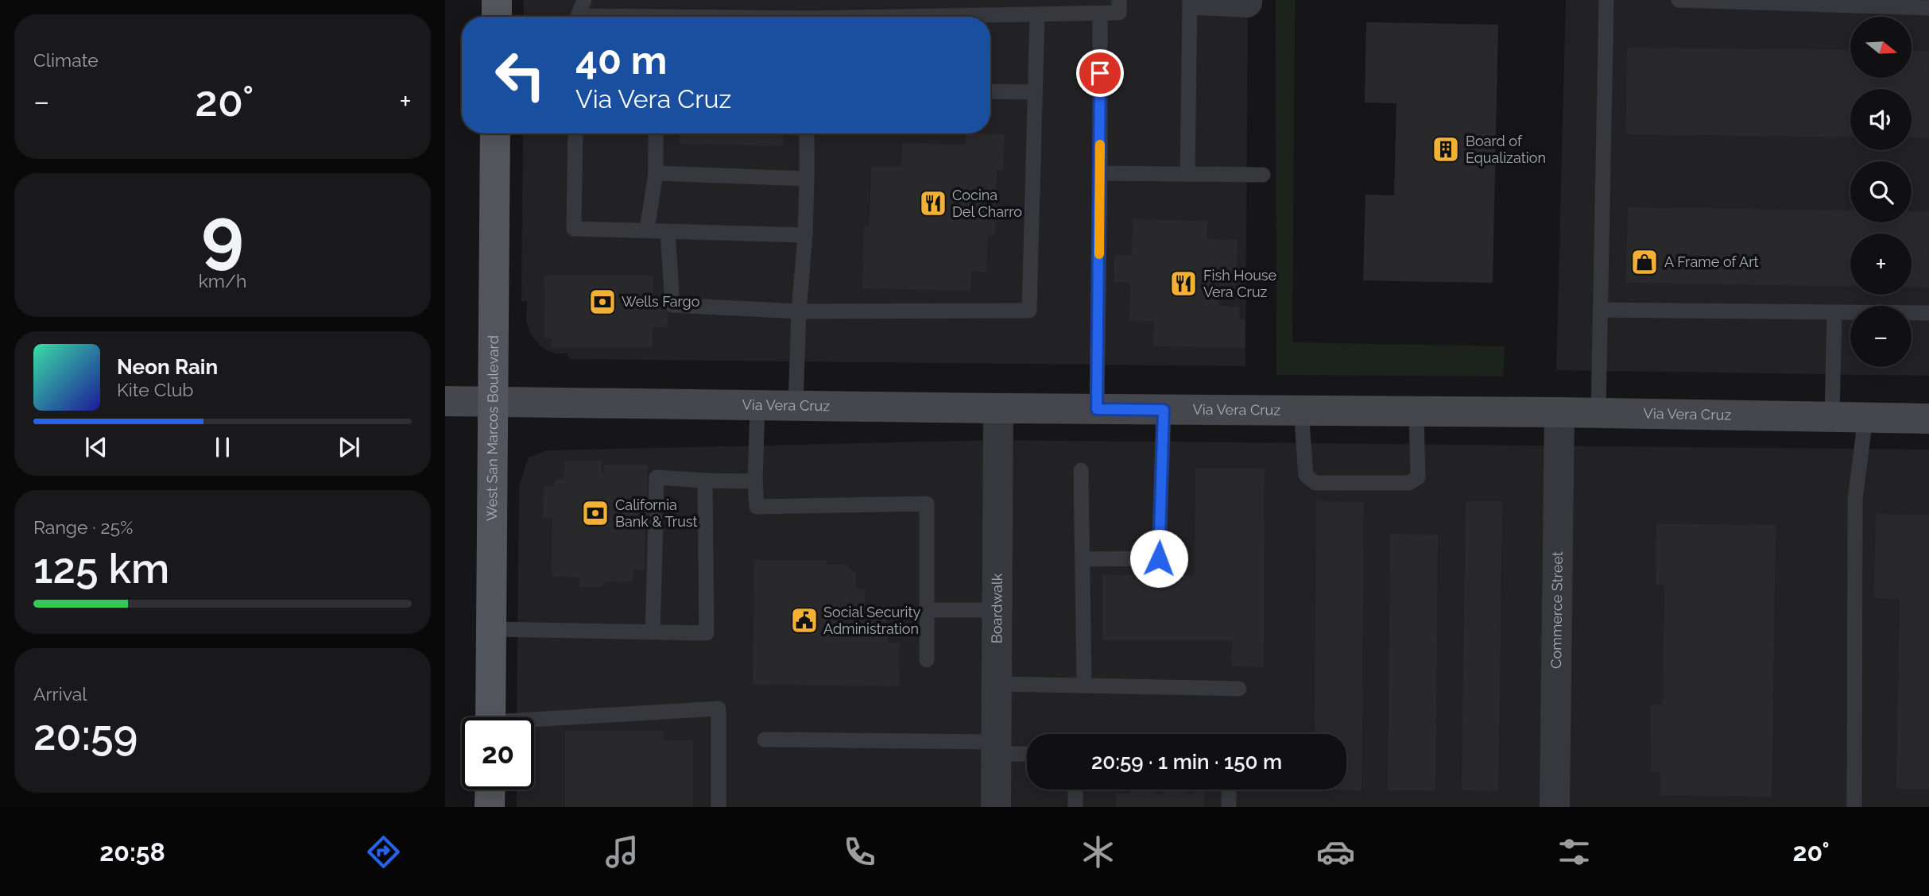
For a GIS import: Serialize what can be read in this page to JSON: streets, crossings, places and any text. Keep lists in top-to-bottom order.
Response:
{
  "streets": {
    "main road": ["Via Vera Cruz", "West San Marcos Boulevard"],
    "street": ["Boardwalk", "Commerce Street"]
  },
  "crossings": [
    ["Via Vera Cruz", "West San Marcos Boulevard"],
    ["Via Vera Cruz", "Boardwalk"],
    ["Via Vera Cruz", "Commerce Street"]
  ],
  "places": {
    "building": ["Board of Equalization"],
    "restaurant": ["Cocina Del Charro", "Fish House Vera Cruz"],
    "shop": ["A Frame of Art"],
    "bank": ["Wells Fargo", "California Bank & Trust"],
    "public building": ["Social Security Administration"]
  },
  "north": "right",
  "page": {
    "tile": [
      "Climate",
      ["9", "km/h"],
      ["Range · 25%", "125 km"],
      ["Arrival", "20:59"]
    ],
    "map_buttons": ["+", "−"],
    "turn": ["40 m", "Via Vera Cruz"],
    "heat": ["−", "20°", "+"],
    "song": ["Neon Rain", "Kite Club"],
    "limit": "20",
    "trip": "20:59 · 1 min · 150 m",
    "tabs": ["20:58", "20°"]
  }
}
